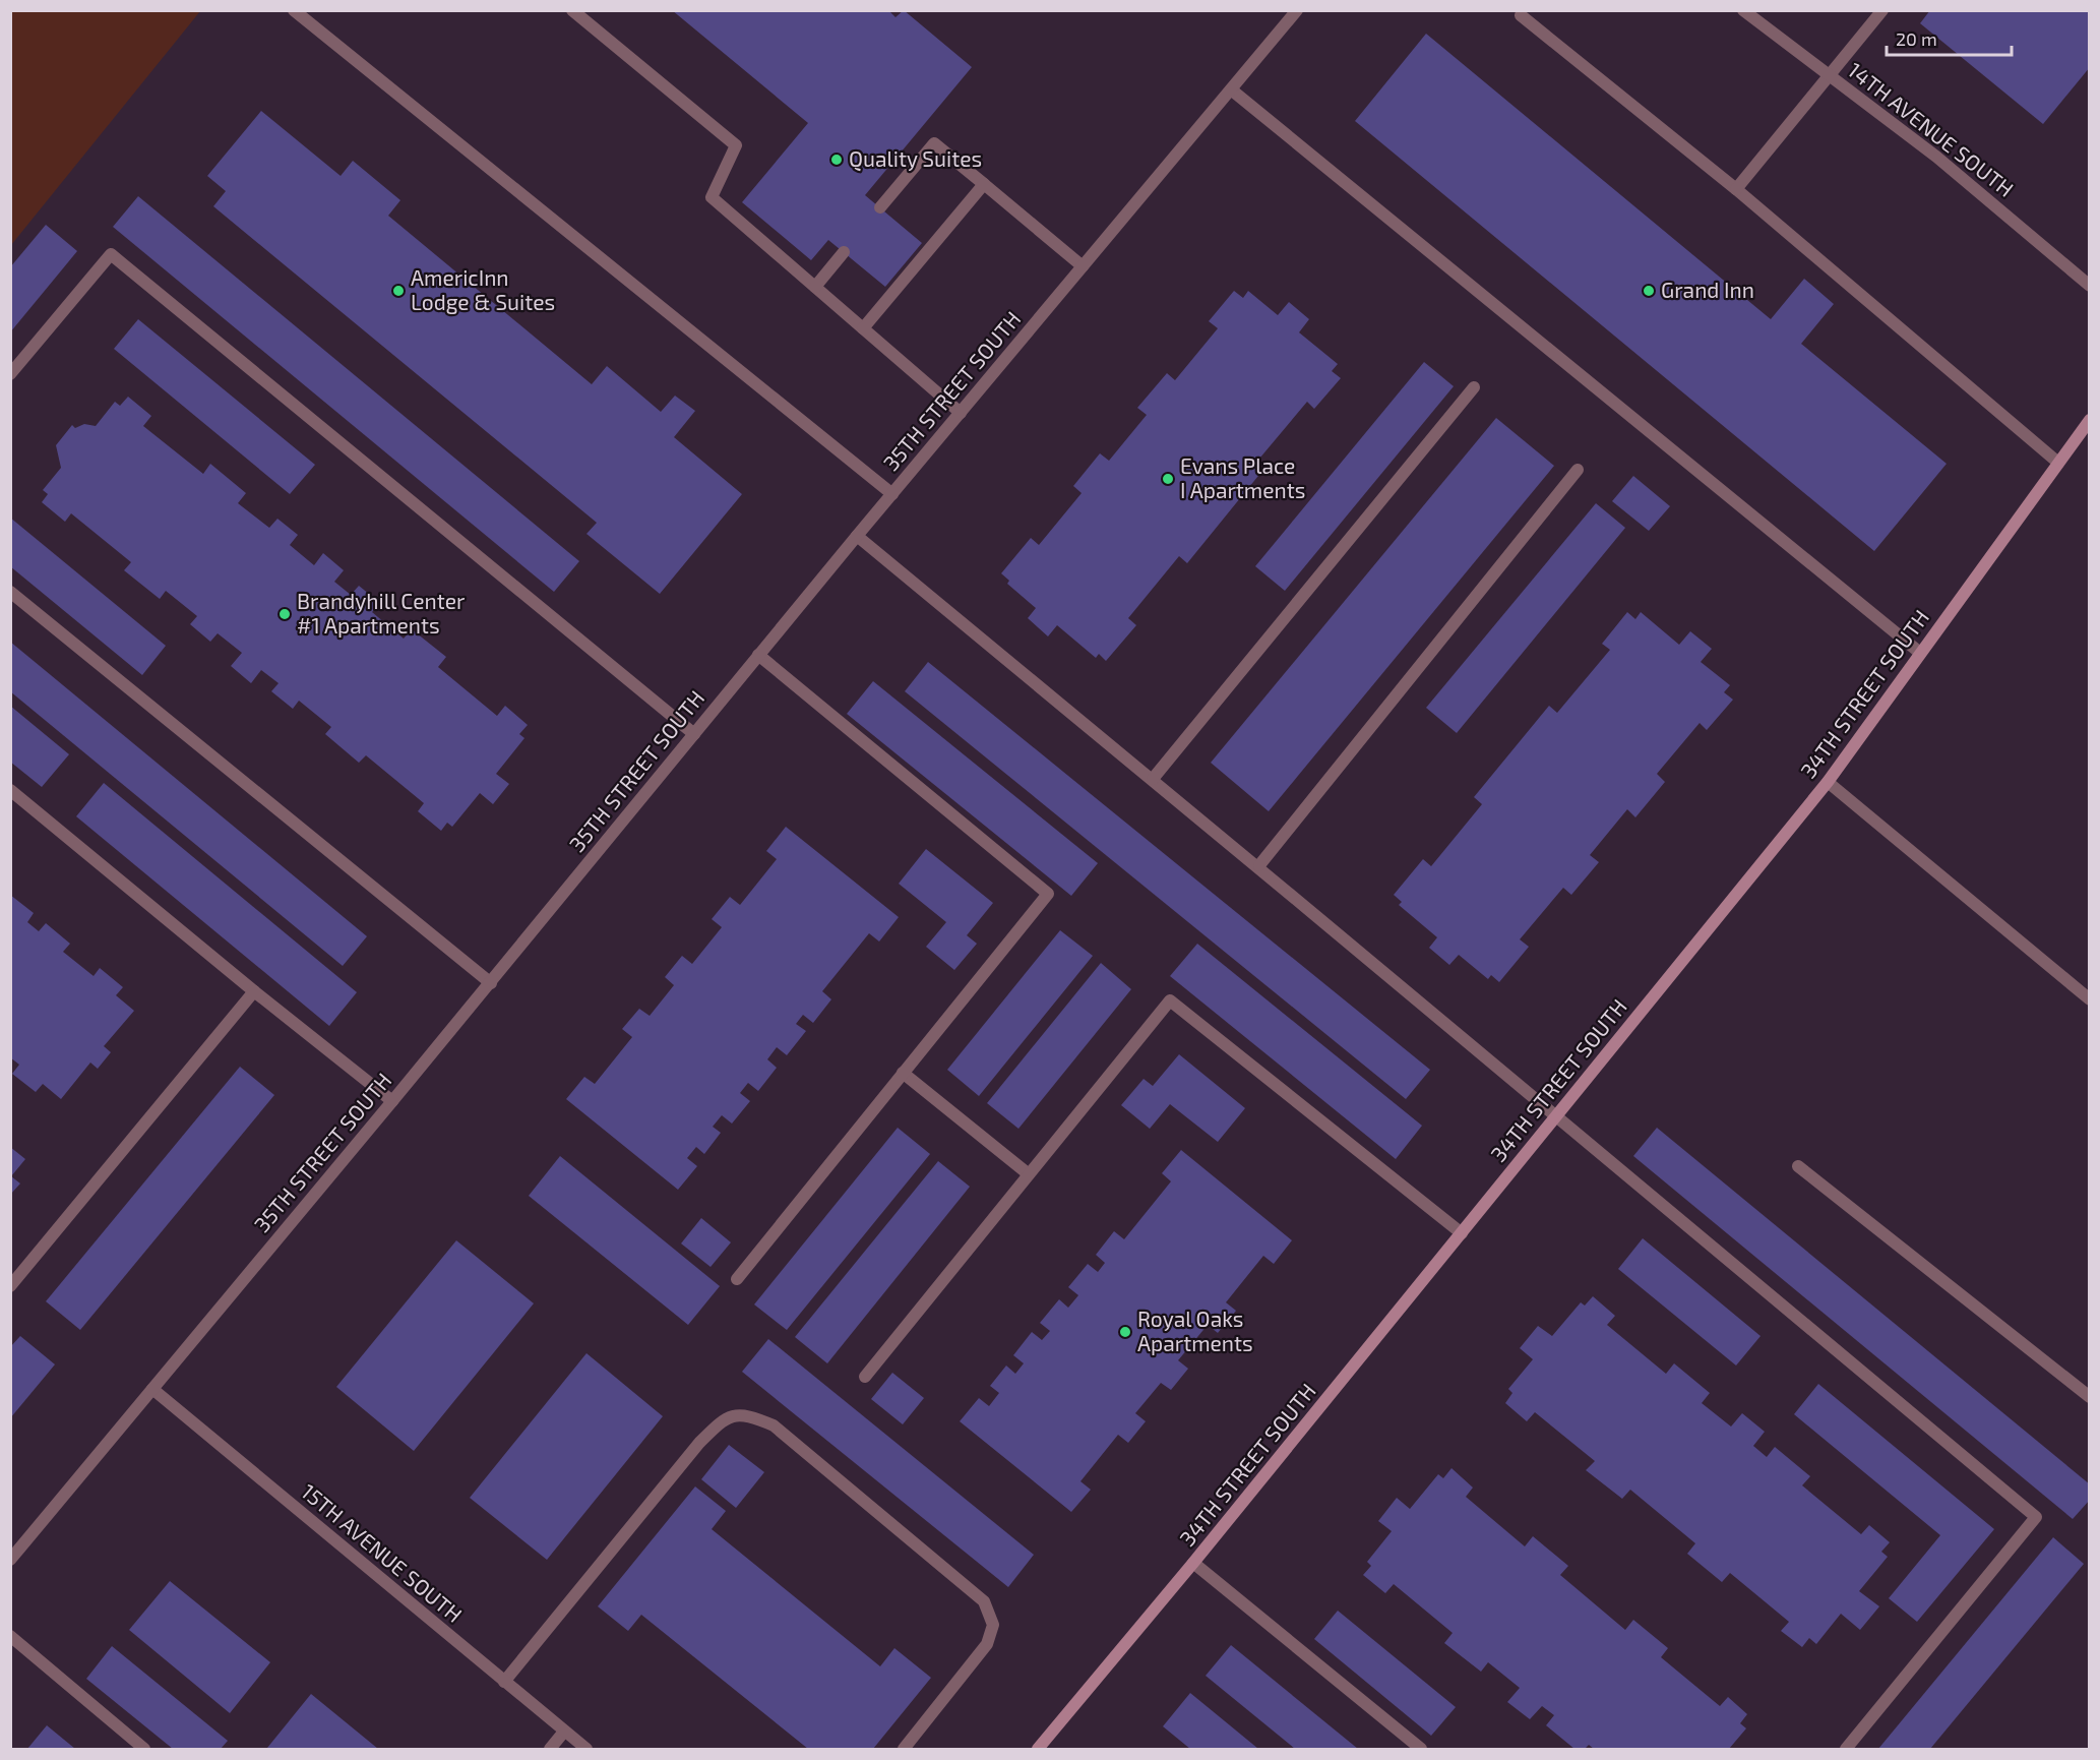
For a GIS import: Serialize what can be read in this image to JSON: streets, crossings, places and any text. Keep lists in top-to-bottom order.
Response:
{
  "streets": {
    "street": [
      "14TH AVENUE SOUTH",
      "35TH STREET SOUTH",
      "34TH STREET SOUTH",
      "15TH AVENUE SOUTH"
    ]
  },
  "crossings": [
    ["35TH STREET SOUTH", "15TH AVENUE SOUTH"]
  ],
  "places": [
    "Quality Suites",
    "AmericInn Lodge & Suites",
    "Grand Inn",
    "Evans Place I Apartments",
    "Brandyhill Center #1 Apartments",
    "Royal Oaks Apartments"
  ],
  "scale_bar": "20 m"
}
